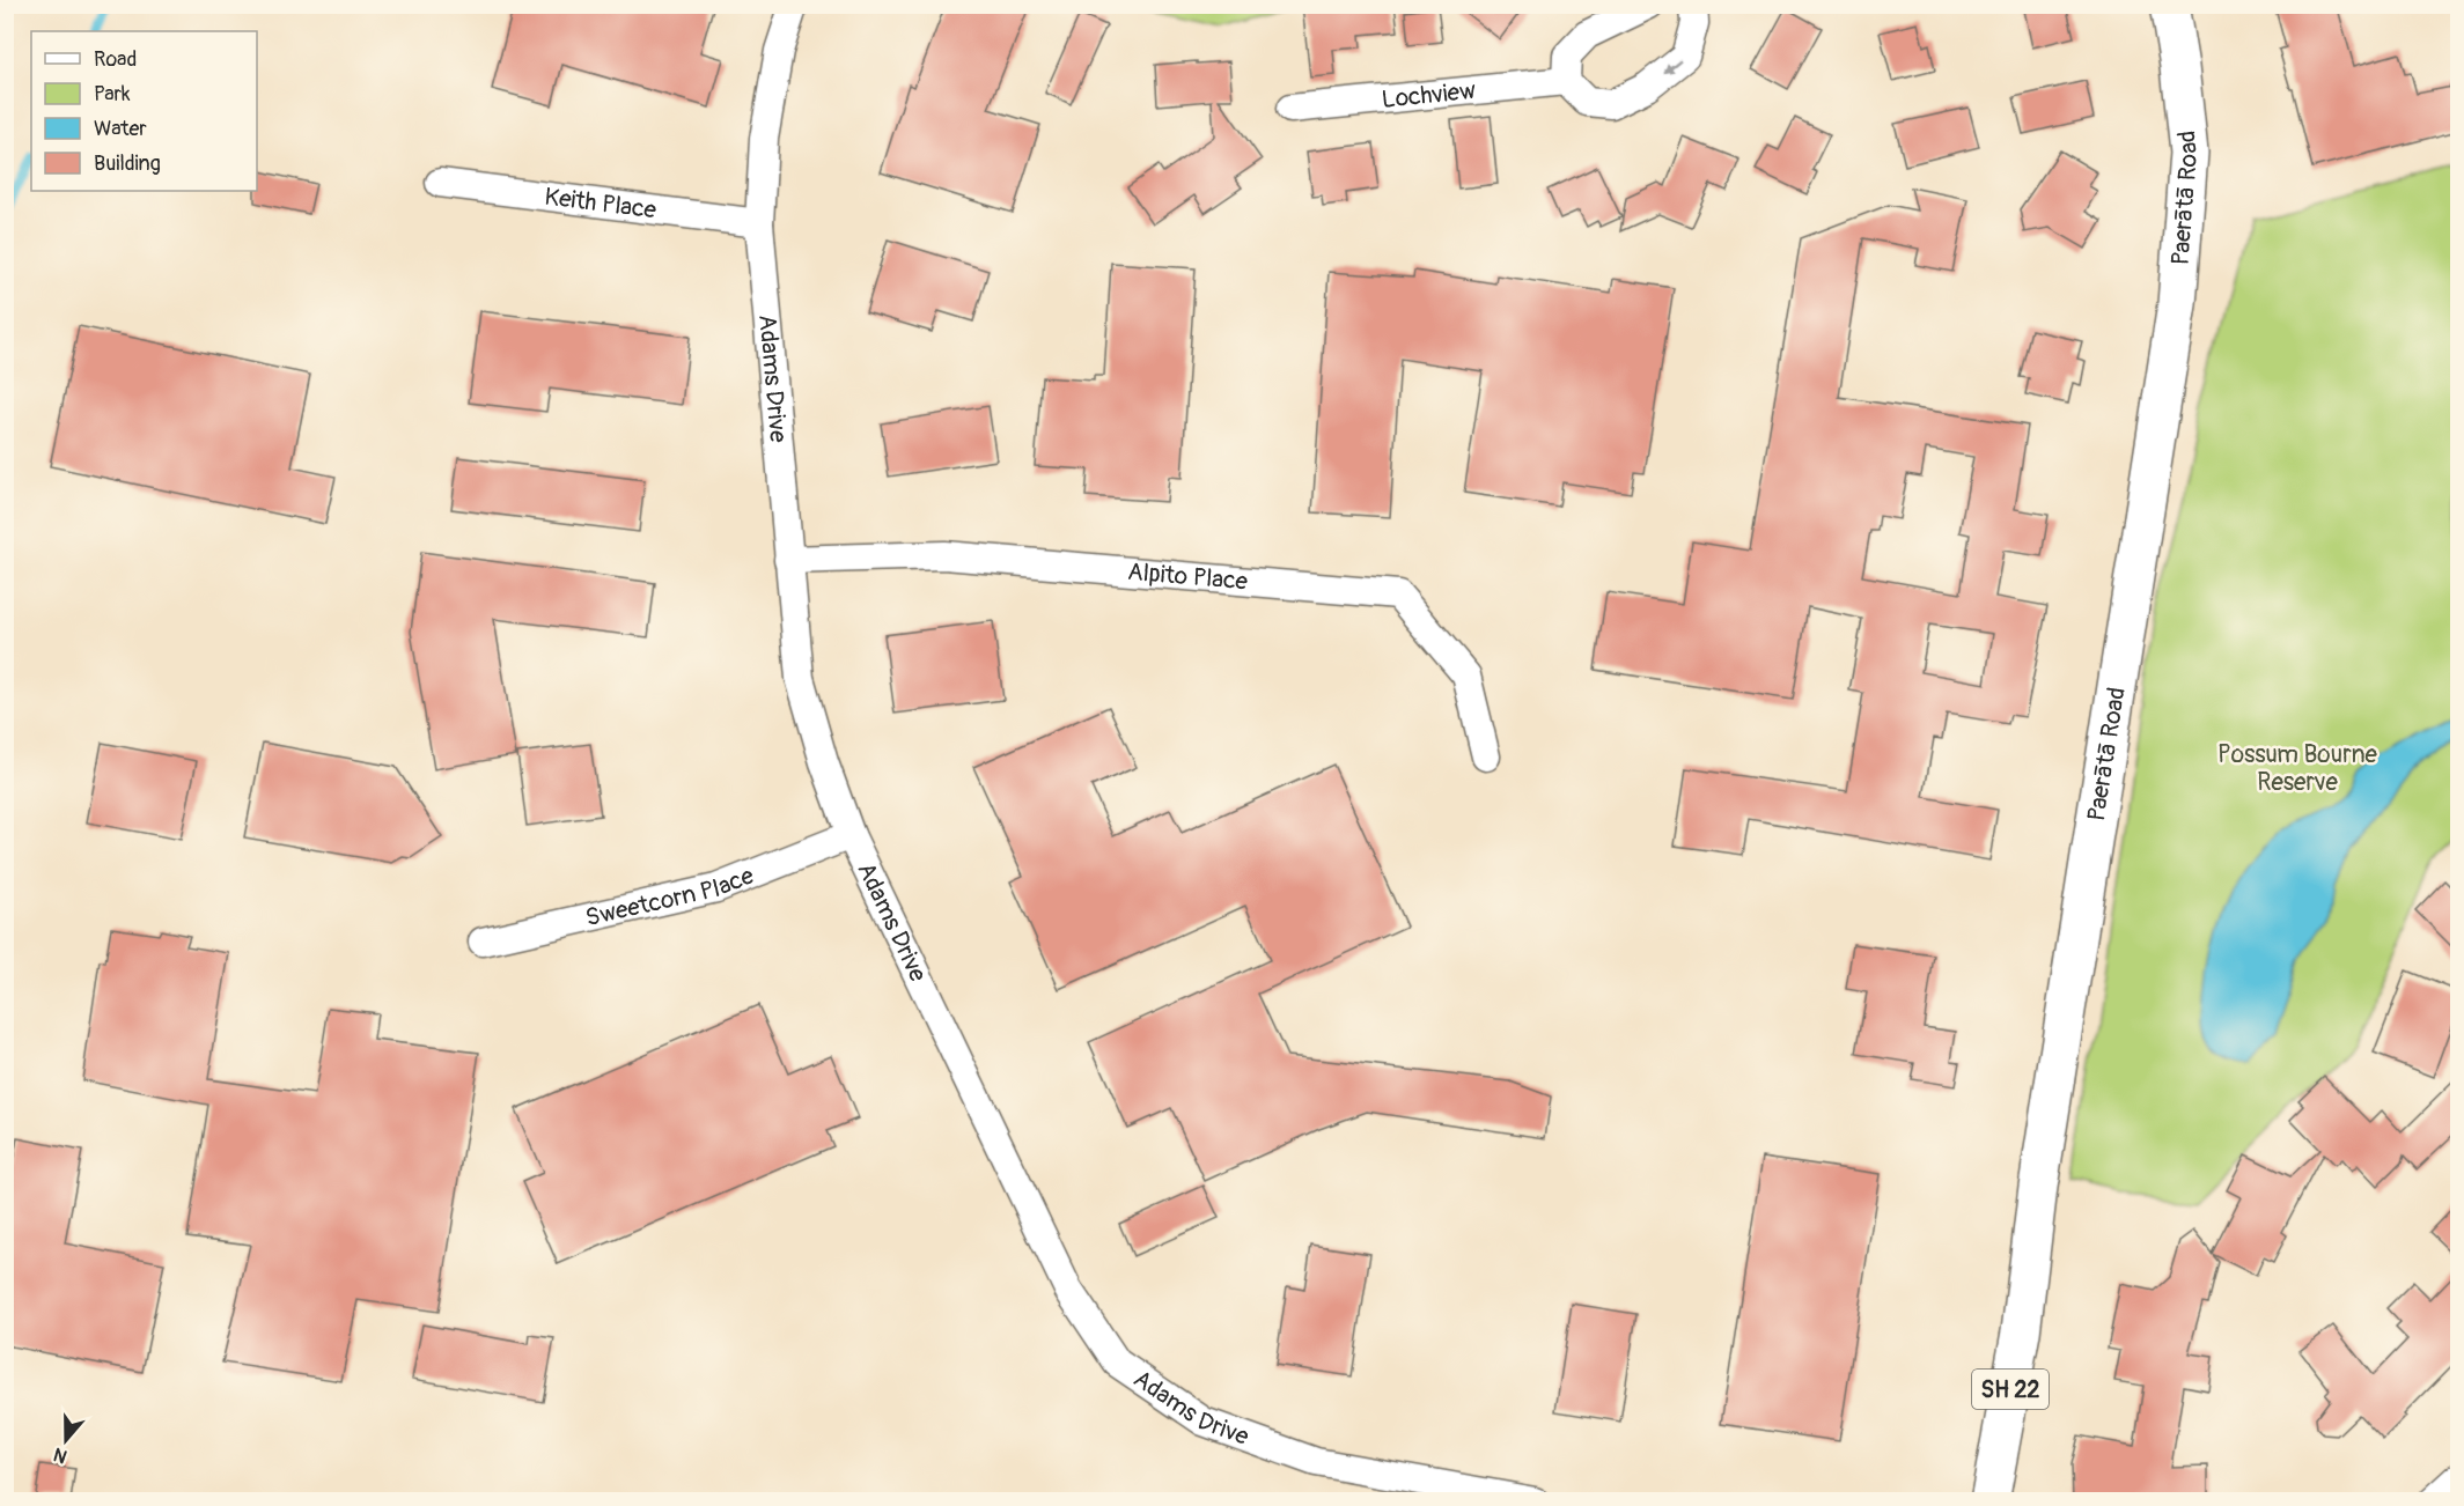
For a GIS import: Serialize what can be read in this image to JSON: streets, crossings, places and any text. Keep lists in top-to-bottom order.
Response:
{
  "streets": {
    "main road": ["Paerātā Road", "SH 22"],
    "street": [
      "Lochview",
      "Keith Place",
      "Adams Drive",
      "Alpito Place",
      "Sweetcorn Place"
    ]
  },
  "crossings": [
    ["Keith Place", "Adams Drive"],
    ["Adams Drive", "Alpito Place"],
    ["Adams Drive", "Sweetcorn Place"]
  ],
  "parks": ["Possum Bourne Reserve"],
  "legend": [
    "Road",
    "Park",
    "Water",
    "Building"
  ],
  "north": "bottom"
}
